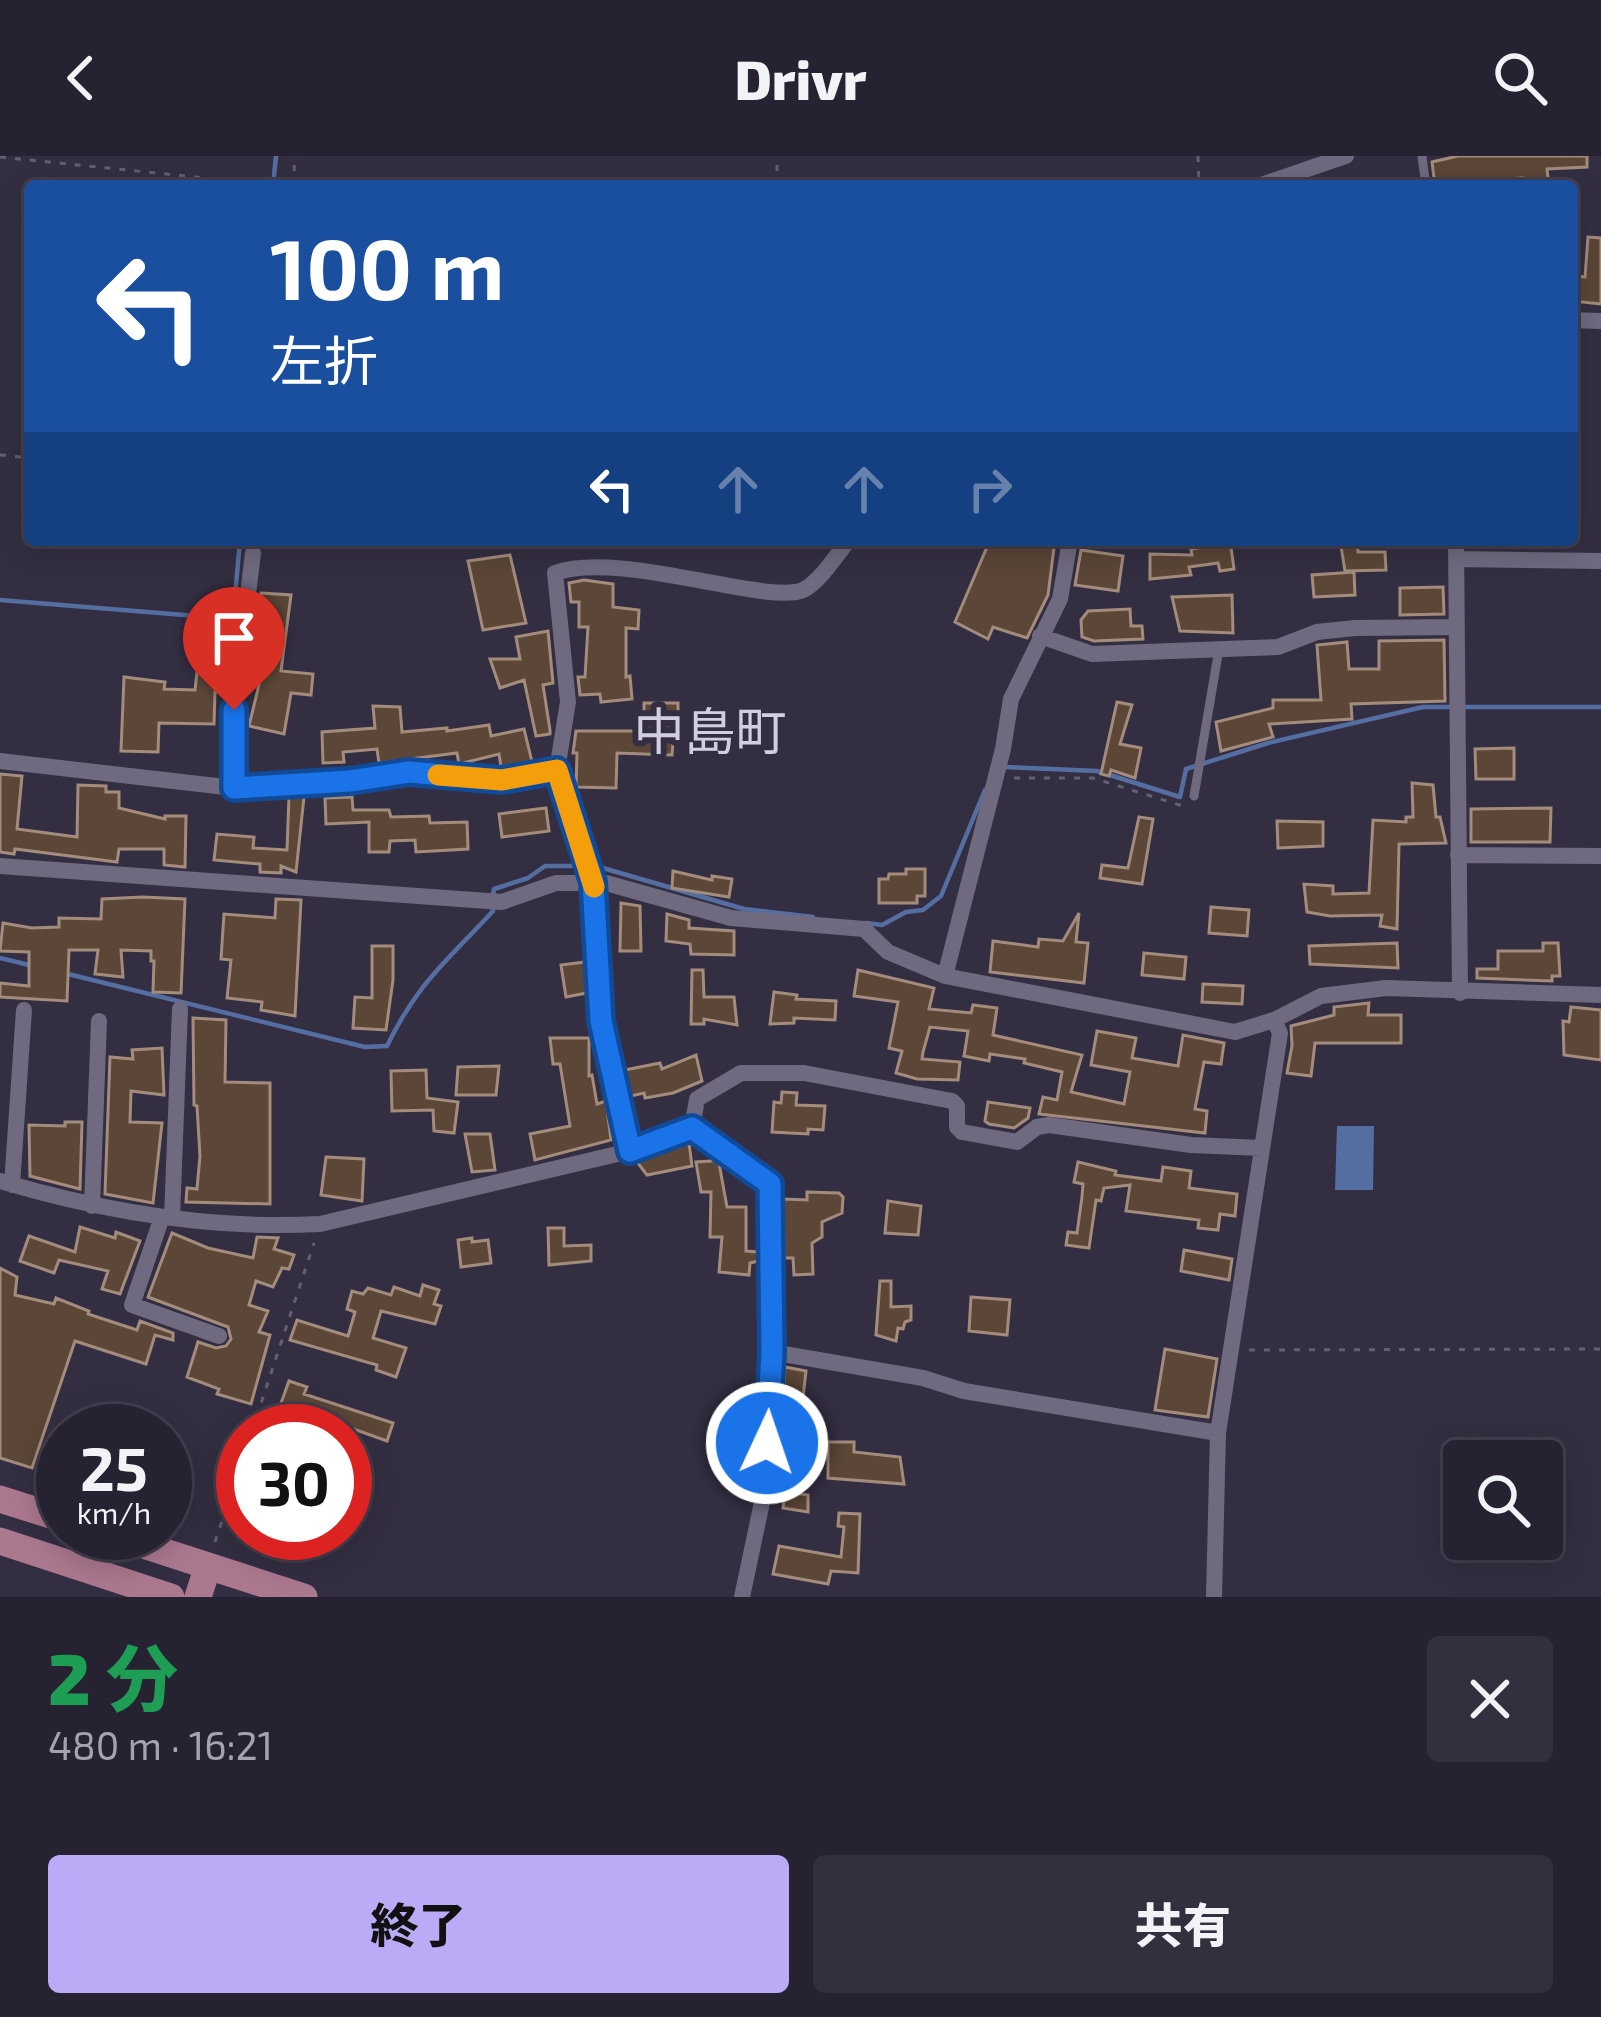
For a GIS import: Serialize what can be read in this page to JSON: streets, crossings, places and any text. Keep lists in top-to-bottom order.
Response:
{
  "districts": ["中島町"],
  "page": {
    "header": "Drivr",
    "turn": ["100 m", "左折"],
    "speed": "25 km/h",
    "limit": "30",
    "heading": ["2 分", "480 m · 16:21"],
    "buttons": ["終了", "共有"]
  }
}
